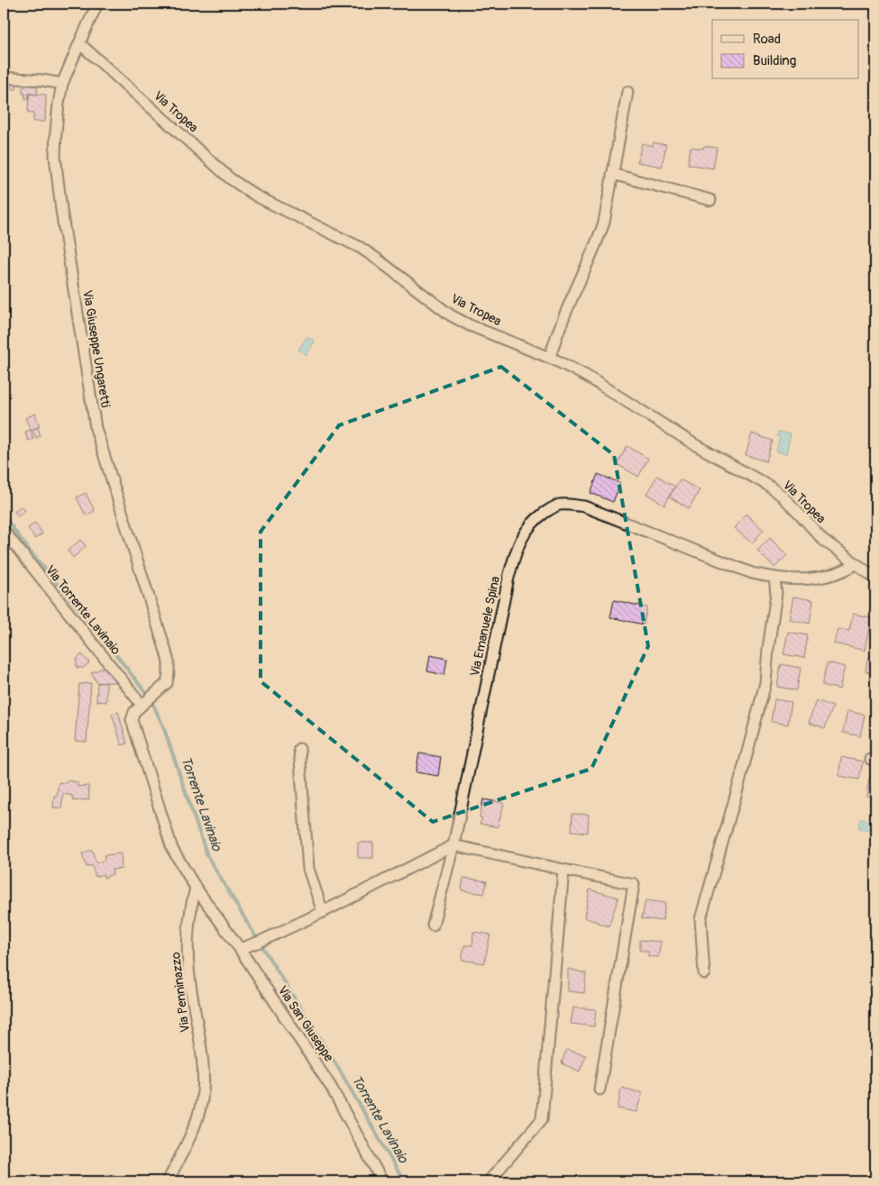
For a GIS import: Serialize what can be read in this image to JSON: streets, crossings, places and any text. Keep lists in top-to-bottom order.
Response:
{
  "streets": {
    "street": [
      "Via Tropea",
      "Via Giuseppe Ungaretti",
      "Via Torrente Lavinaio",
      "Via Emanuele Spina",
      "Via Penninazzo",
      "Via San Giuseppe"
    ]
  },
  "crossings": [
    ["Via Tropea", "Via Giuseppe Ungaretti"],
    ["Via Tropea", "Via Emanuele Spina"],
    ["Via Giuseppe Ungaretti", "Via Torrente Lavinaio"],
    ["Via Penninazzo", "Via San Giuseppe"]
  ],
  "water": ["Torrente Lavinaio"],
  "legend": ["Road", "Building"]
}
